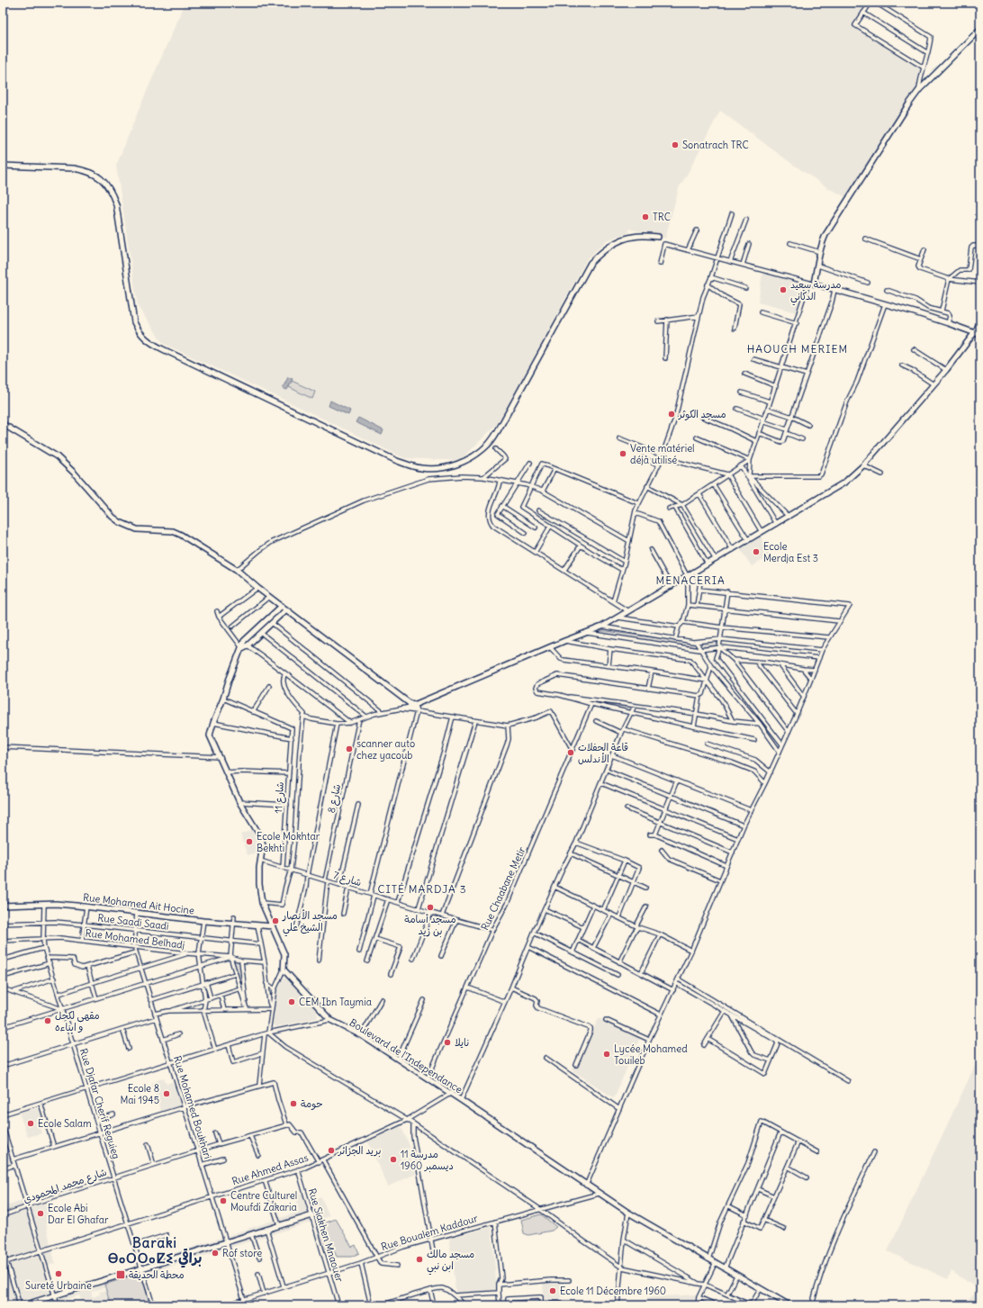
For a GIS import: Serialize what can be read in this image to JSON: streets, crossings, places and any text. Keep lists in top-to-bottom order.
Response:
{
  "streets": {
    "street": [
      "شارع 11",
      "شارع 8",
      "شارع 7",
      "Rue Chaabane Metir",
      "Rue Mohamed Ait Hocine",
      "Rue Saadi Saadi",
      "Rue Mohamed Belhadj",
      "Boulevard de l'Independance",
      "Rue Djafar Cherif Reguieg",
      "Rue Mohamed Boukhari",
      "Rue Ahmed Assas",
      "شارع محمد المحمودي",
      "Rue Boualem Kaddour",
      "Rue Siakhen Mnaouer"
    ]
  },
  "crossings": [
    ["شارع 11", "شارع 7"],
    ["شارع 8", "شارع 7"],
    ["شارع 7", "Rue Chaabane Metir"],
    ["Rue Chaabane Metir", "Boulevard de l'Independance"],
    ["Rue Mohamed Ait Hocine", "Rue Djafar Cherif Reguieg"],
    ["Rue Mohamed Ait Hocine", "Rue Mohamed Boukhari"],
    ["Rue Saadi Saadi", "Rue Djafar Cherif Reguieg"],
    ["Rue Saadi Saadi", "Rue Mohamed Boukhari"],
    ["Rue Mohamed Belhadj", "Rue Djafar Cherif Reguieg"],
    ["Rue Mohamed Belhadj", "Rue Mohamed Boukhari"],
    ["Boulevard de l'Independance", "Rue Ahmed Assas"],
    ["Boulevard de l'Independance", "Rue Boualem Kaddour"],
    ["Rue Djafar Cherif Reguieg", "Rue Ahmed Assas"],
    ["Rue Djafar Cherif Reguieg", "شارع محمد المحمودي"],
    ["Rue Mohamed Boukhari", "Rue Ahmed Assas"],
    ["Rue Mohamed Boukhari", "شارع محمد المحمودي"],
    ["Rue Mohamed Boukhari", "Rue Boualem Kaddour"],
    ["Rue Ahmed Assas", "Rue Siakhen Mnaouer"],
    ["Rue Boualem Kaddour", "Rue Siakhen Mnaouer"]
  ],
  "districts": [
    "HAOUCH MERIEM",
    "MENACERIA",
    "CITÉ MARDJA 3",
    "Baraki ⴱⴰⵔⵔⴰⵇⵉ براقي"
  ],
  "places": {
    "other": [
      "Sonatrach TRC",
      "TRC",
      "مدرسة سعيد الدكاني",
      "مسجد الكوثر",
      "Vente matériel déjà utilisé",
      "Ecole Merdja Est 3",
      "scanner auto chez yacoub",
      "قاعة الحفلات الأندلس",
      "Ecole Mokhtar Bekhti",
      "مسجد أسامة بن زيد",
      "مسجد الأنصار الشيخ علي",
      "CEM Ibn Taymia",
      "مقهى لكحل و ابناءه",
      "نايلا",
      "Lycée Mohamed Touileb",
      "Ecole 8 Mai 1945",
      "حومة",
      "Ecole Salam",
      "بريد الجزائر",
      "مدرسة 11 ديسمبر 1960",
      "Centre Culturel Moufdi Zakaria",
      "Ecole Abi Dar El Ghafar",
      "Rof store",
      "مسجد مالك ابن نبي",
      "Sureté Urbaine",
      "Ecole 11 Décembre 1960"
    ],
    "transit": ["محطة الحديقة"]
  }
}
